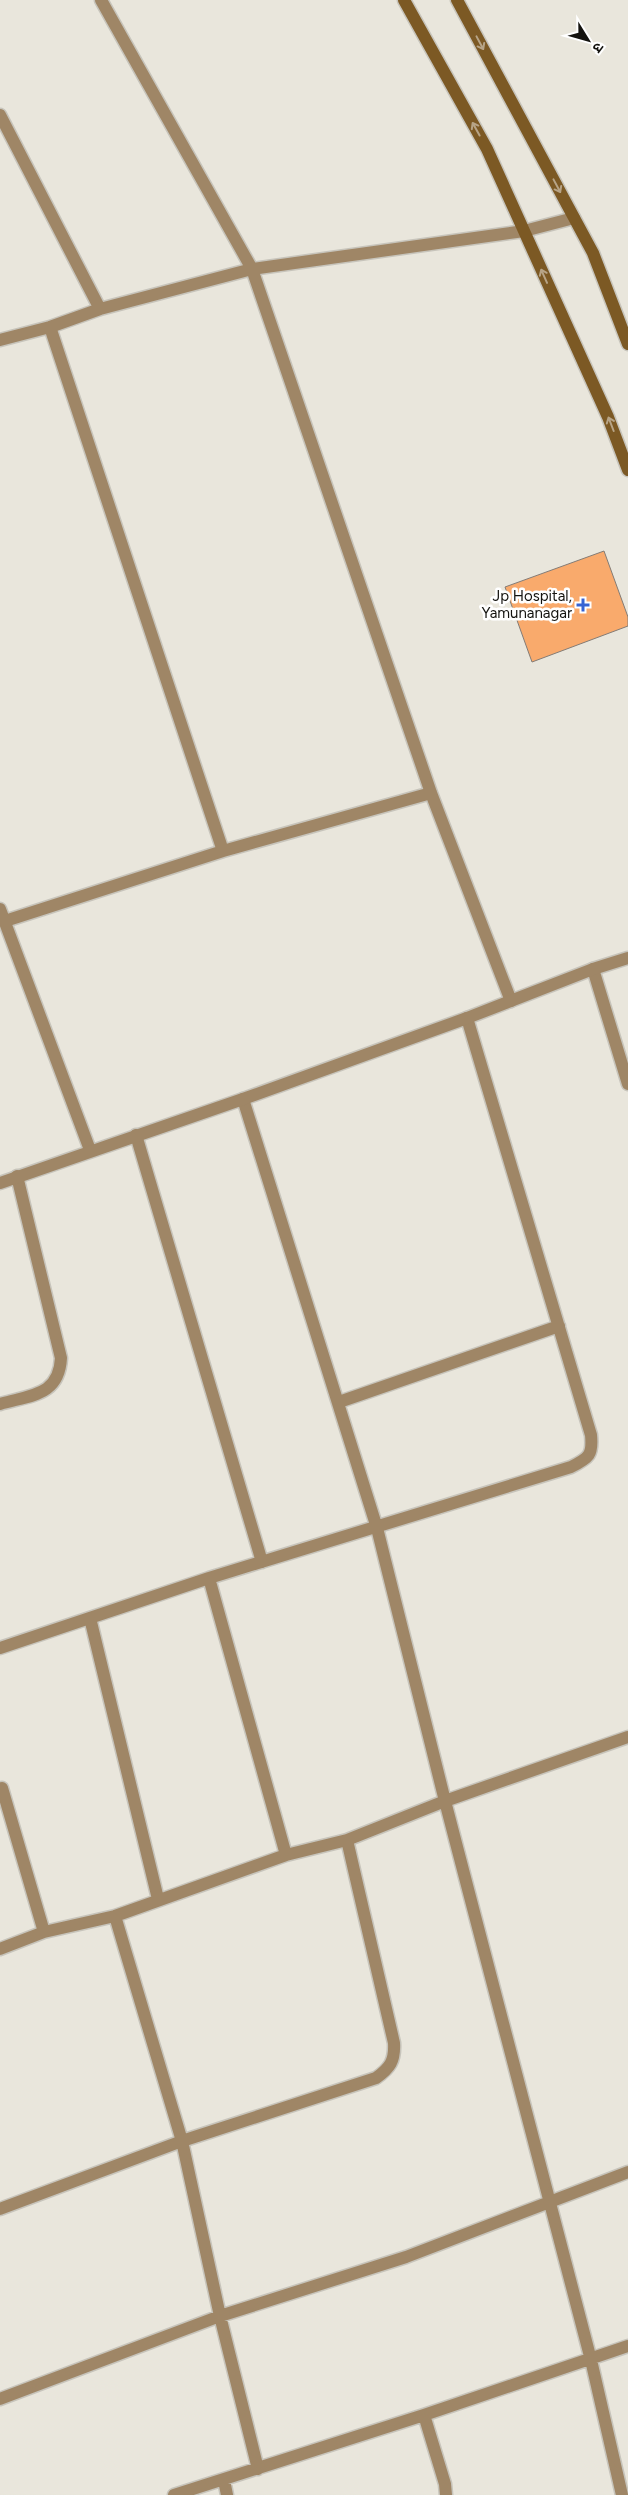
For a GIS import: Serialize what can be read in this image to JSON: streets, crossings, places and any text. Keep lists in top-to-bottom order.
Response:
{
  "places": {
    "health": ["Jp Hospital, Yamunanagar"]
  },
  "north": "bottom right"
}
